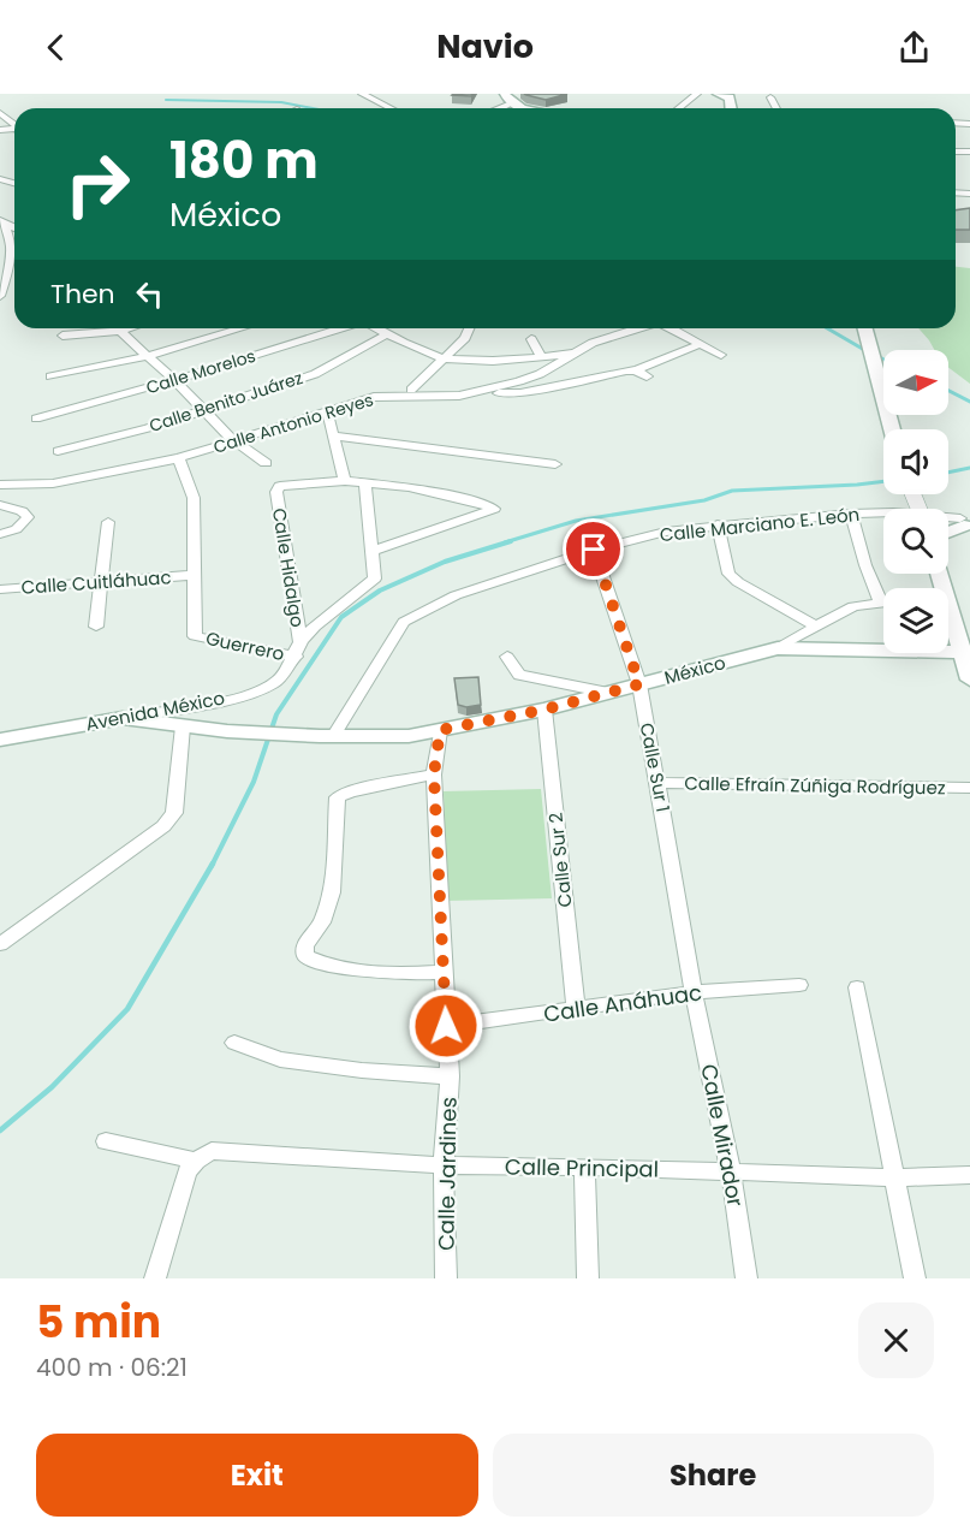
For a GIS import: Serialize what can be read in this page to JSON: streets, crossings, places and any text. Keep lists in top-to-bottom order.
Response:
{
  "streets": {
    "street": [
      "Calle Morelos",
      "Calle Benito Juárez",
      "Calle Antonio Reyes",
      "Calle Marciano E. León",
      "Calle Hidalgo",
      "Calle Cuitláhuac",
      "Guerrero",
      "México",
      "Avenida México",
      "Calle Sur 1",
      "Calle Efraín Zúñiga Rodríguez",
      "Calle Sur 2",
      "Calle Anáhuac",
      "Calle Mirador",
      "Calle Principal",
      "Calle Jardines"
    ]
  },
  "crossings": [
    ["Calle Marciano E. León", "México"],
    ["Calle Marciano E. León", "Calle Sur 1"],
    ["Calle Hidalgo", "Guerrero"],
    ["Calle Hidalgo", "Avenida México"],
    ["Calle Cuitláhuac", "Guerrero"],
    ["Guerrero", "Avenida México"],
    ["México", "Avenida México"],
    ["México", "Calle Sur 1"],
    ["México", "Calle Sur 2"],
    ["México", "Calle Jardines"],
    ["Calle Sur 1", "Calle Efraín Zúñiga Rodríguez"],
    ["Calle Sur 1", "Calle Anáhuac"],
    ["Calle Sur 1", "Calle Mirador"],
    ["Calle Sur 2", "Calle Anáhuac"],
    ["Calle Anáhuac", "Calle Mirador"],
    ["Calle Anáhuac", "Calle Jardines"],
    ["Calle Mirador", "Calle Principal"],
    ["Calle Principal", "Calle Jardines"]
  ],
  "north": "right",
  "page": {
    "header": "Navio",
    "turn": ["180 m", "México"],
    "then": "Then",
    "heading": ["5 min", "400 m · 06:21"],
    "buttons": ["Exit", "Share"]
  }
}
